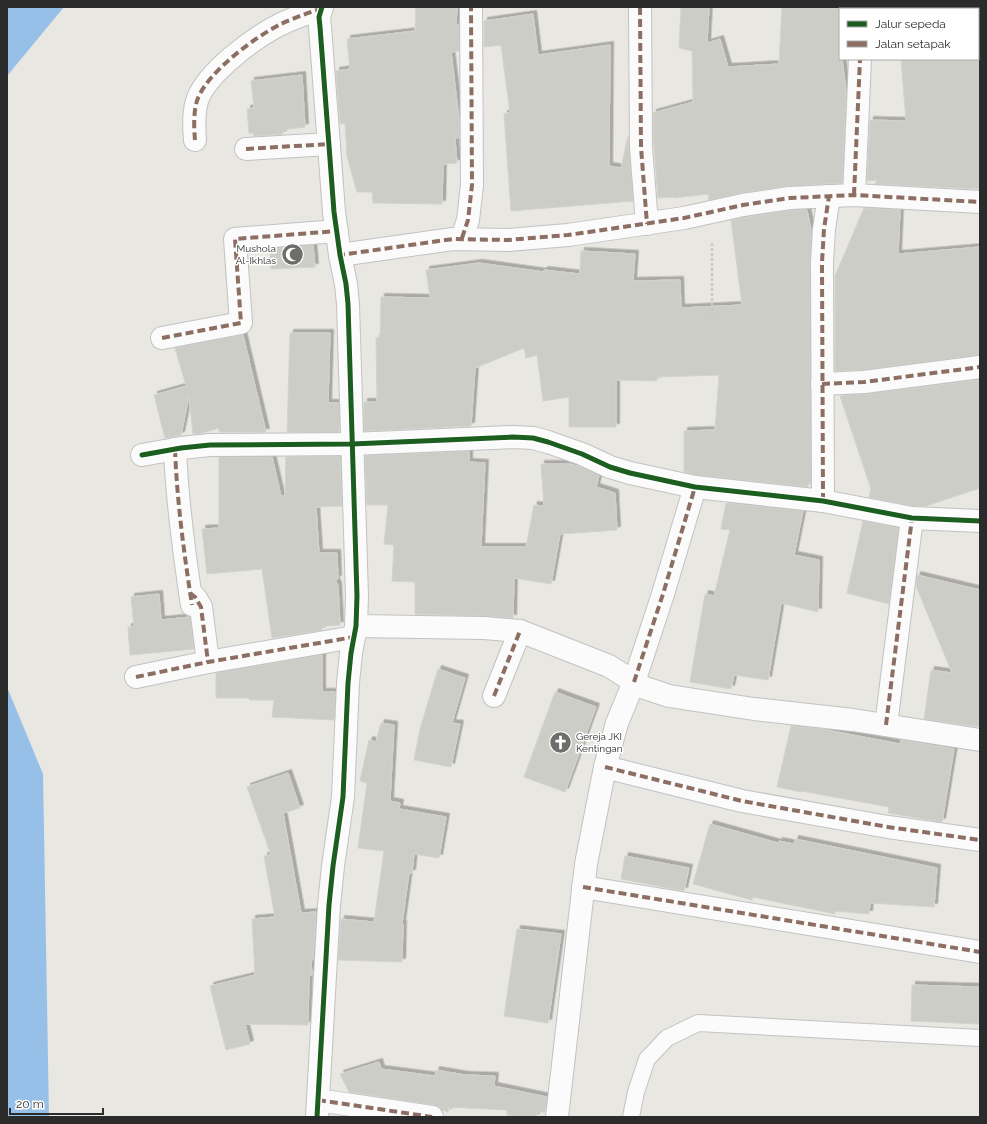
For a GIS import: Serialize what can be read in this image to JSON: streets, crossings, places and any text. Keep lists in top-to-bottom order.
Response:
{
  "places": {
    "mosque": ["Mushola Al-Ikhlas"],
    "church": ["Gereja JKI Kentingan"]
  },
  "legend": ["Jalur sepeda", "Jalan setapak"],
  "scale_bar": "20 m"
}
